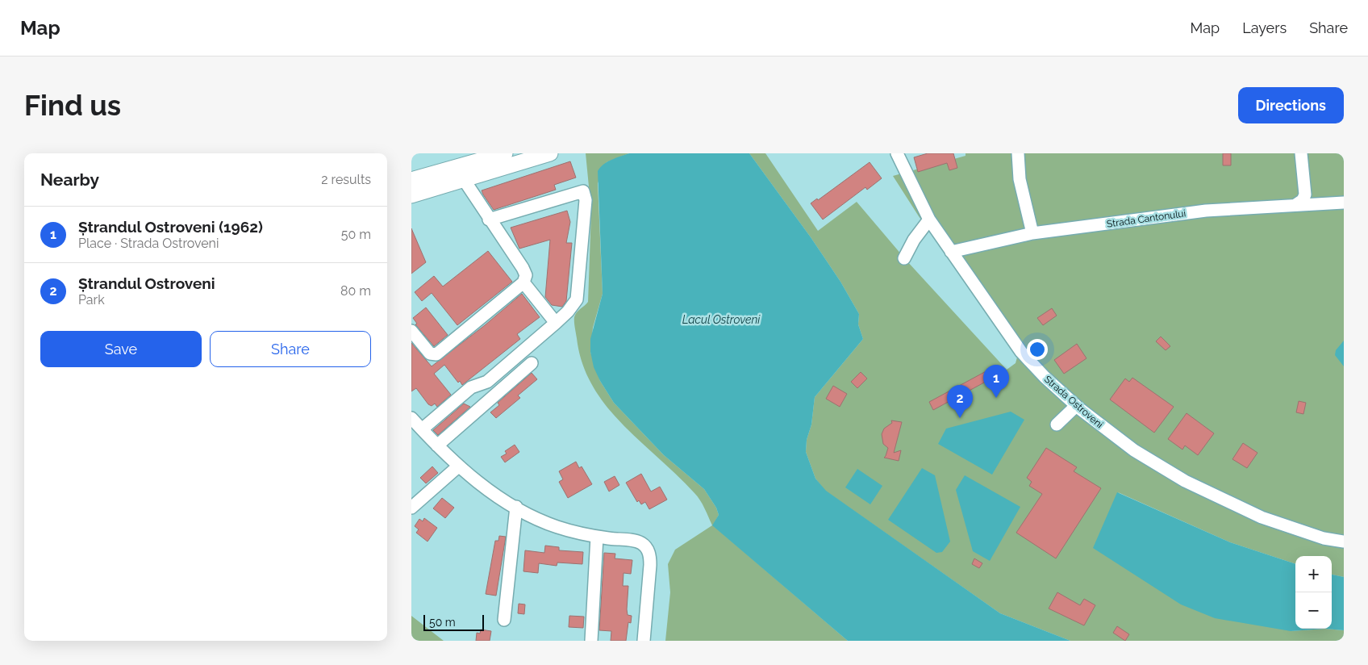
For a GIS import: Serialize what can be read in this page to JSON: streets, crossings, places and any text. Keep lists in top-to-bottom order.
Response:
{
  "streets": {
    "street": ["Strada Cantonului", "Strada Ostroveni"]
  },
  "crossings": [
    ["Strada Cantonului", "Strada Ostroveni"]
  ],
  "water": ["Lacul Ostroveni"],
  "scale_bar": "50 m",
  "page": {
    "header": "Map",
    "nav": ["Map", "Layers", "Share"],
    "buttons": [
      "Directions",
      ["Save", "Share"]
    ],
    "title": "Find us",
    "heading": ["Nearby", "2 results"],
    "list": [
      {
        "mark": "1",
        "name": "Ștrandul Ostroveni (1962)",
        "note": "Place · Strada Ostroveni",
        "value": "50 m"
      },
      {
        "mark": "2",
        "name": "Ștrandul Ostroveni",
        "note": "Park",
        "value": "80 m"
      }
    ],
    "pins": ["1", "2"],
    "map_buttons": ["+", "−"],
    "scale": "50 m"
  }
}
